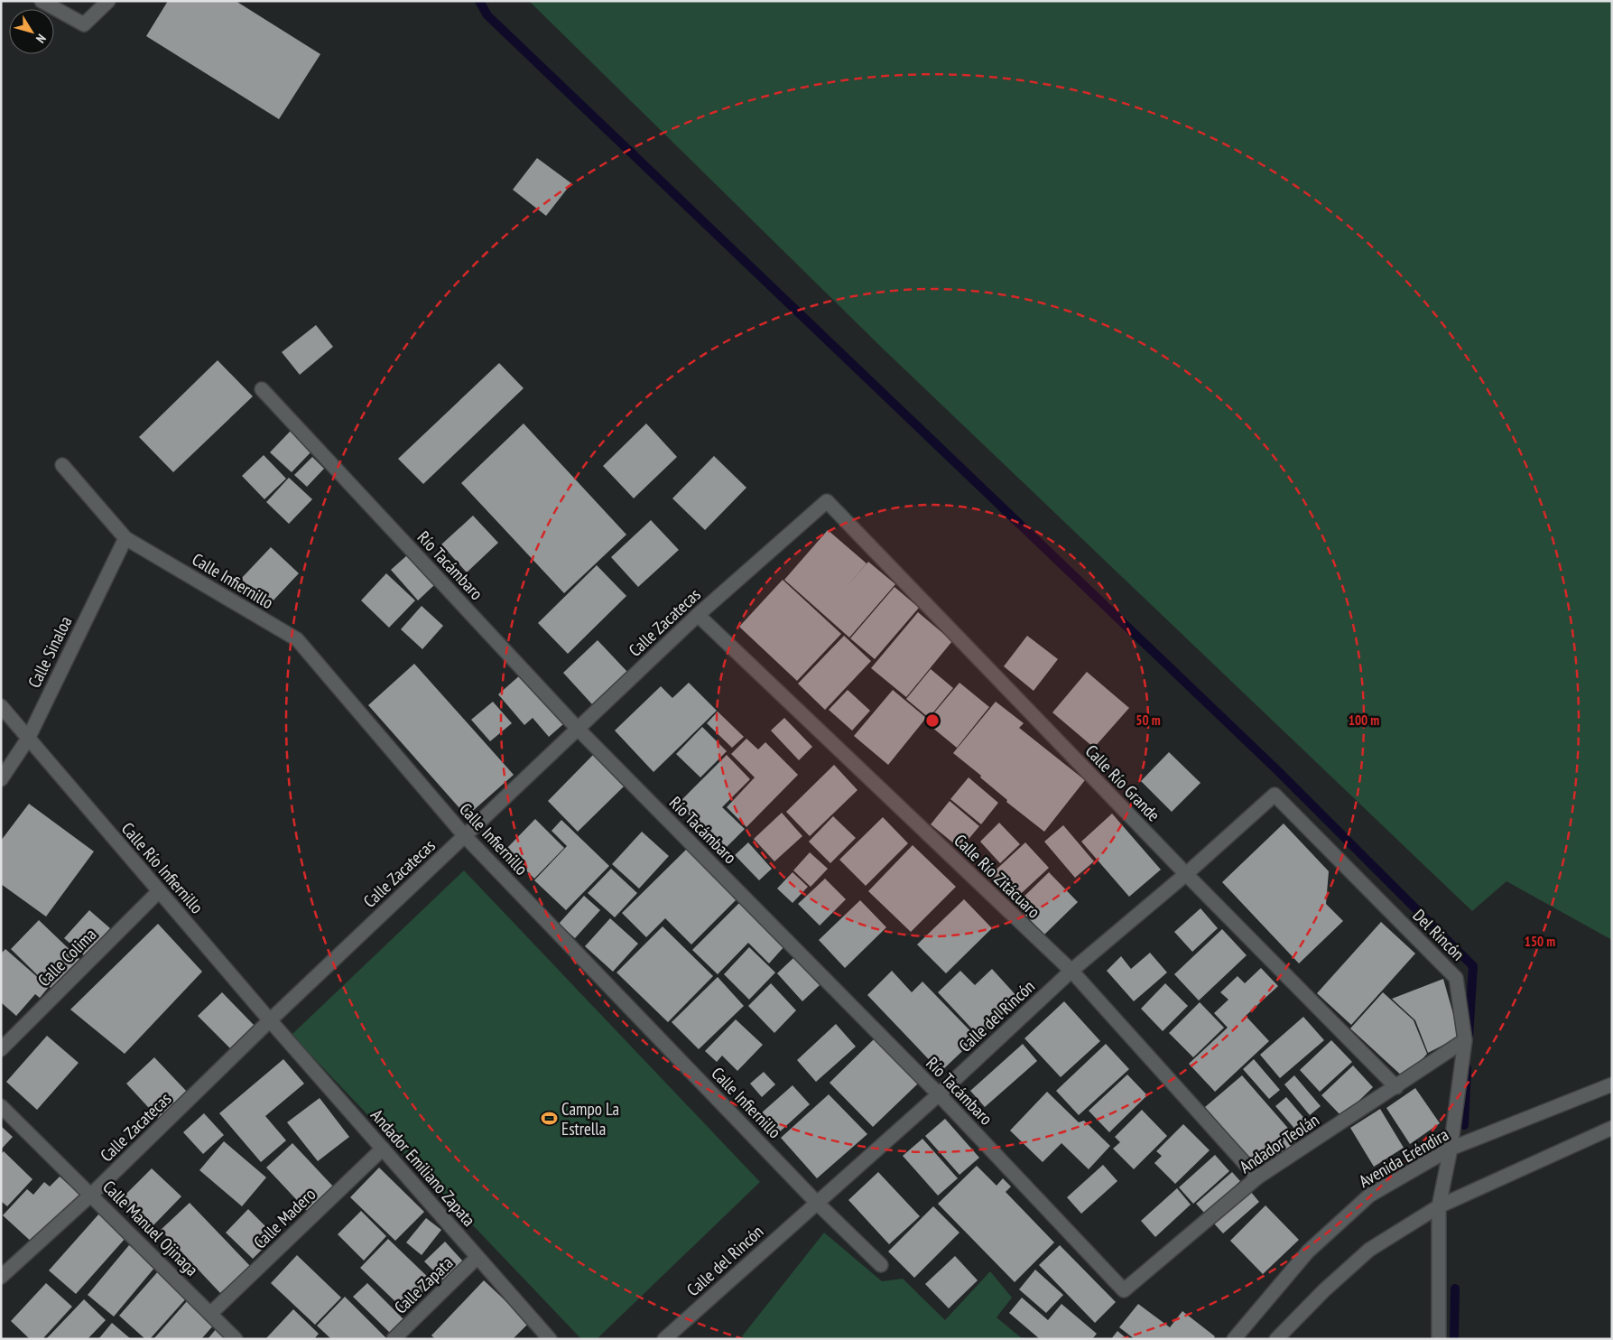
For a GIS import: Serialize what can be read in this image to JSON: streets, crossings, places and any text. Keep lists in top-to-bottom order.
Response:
{
  "streets": {
    "street": [
      "Río Tacámbaro",
      "Calle Infiernillo",
      "Calle Zacatecas",
      "Calle Sinaloa",
      "Calle Río Grande",
      "Calle Río Infiernillo",
      "Calle Río Zitácuaro",
      "Del Rincón",
      "Calle Colima",
      "Calle del Rincón",
      "Andador Teolán",
      "Avenida Eréndira",
      "Andador Emiliano Zapata",
      "Calle Madero",
      "Calle Manuel Ojinaga",
      "Calle Zapata"
    ]
  },
  "crossings": [
    ["Río Tacámbaro", "Calle Zacatecas"],
    ["Río Tacámbaro", "Calle del Rincón"],
    ["Río Tacámbaro", "Andador Teolán"],
    ["Calle Infiernillo", "Calle Zacatecas"],
    ["Calle Infiernillo", "Calle Sinaloa"],
    ["Calle Infiernillo", "Calle del Rincón"],
    ["Calle Zacatecas", "Calle Río Grande"],
    ["Calle Zacatecas", "Calle Río Infiernillo"],
    ["Calle Zacatecas", "Calle Río Zitácuaro"],
    ["Calle Zacatecas", "Andador Emiliano Zapata"],
    ["Calle Zacatecas", "Calle Manuel Ojinaga"],
    ["Calle Sinaloa", "Calle Río Infiernillo"],
    ["Calle Río Grande", "Calle del Rincón"],
    ["Calle Río Grande", "Andador Teolán"],
    ["Calle Río Infiernillo", "Calle Colima"],
    ["Calle Río Infiernillo", "Andador Emiliano Zapata"],
    ["Calle Río Zitácuaro", "Calle del Rincón"],
    ["Calle Río Zitácuaro", "Andador Teolán"],
    ["Del Rincón", "Calle del Rincón"],
    ["Del Rincón", "Andador Teolán"],
    ["Del Rincón", "Avenida Eréndira"],
    ["Andador Emiliano Zapata", "Calle Madero"],
    ["Andador Emiliano Zapata", "Calle Zapata"],
    ["Calle Madero", "Calle Manuel Ojinaga"]
  ],
  "places": {
    "sports": ["Campo La Estrella"]
  },
  "north": "bottom right",
  "rings": ["50 m", "100 m", "150 m"]
}
